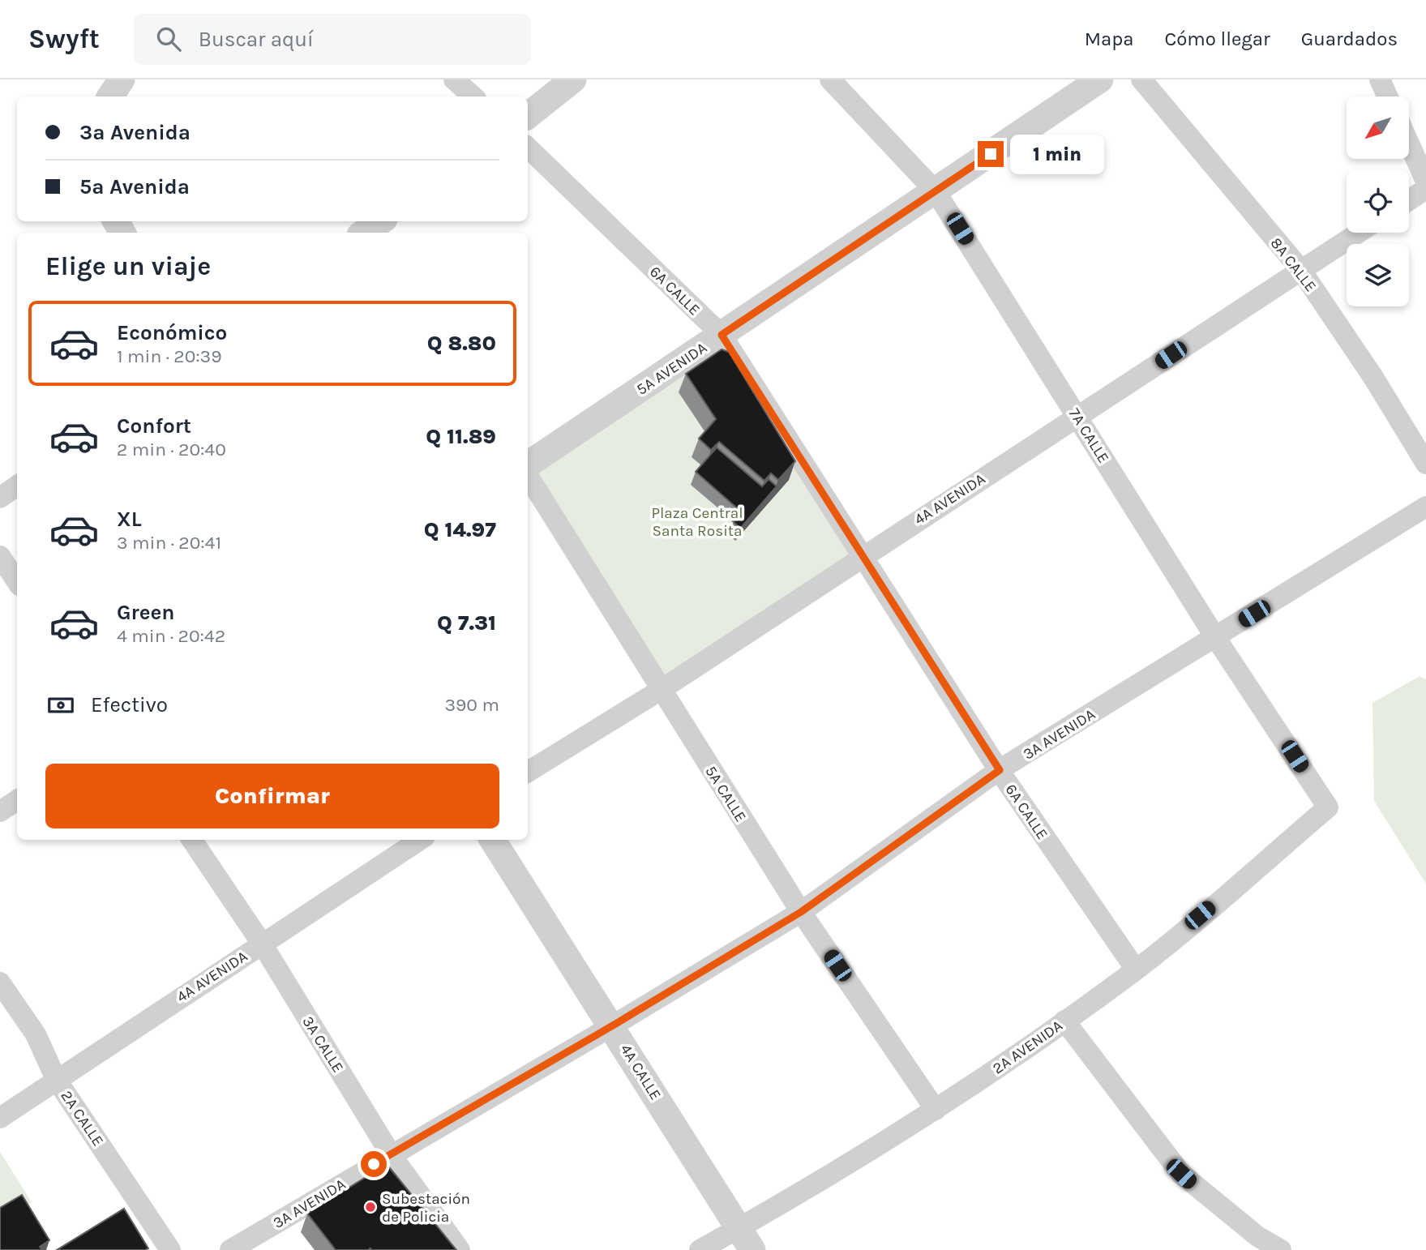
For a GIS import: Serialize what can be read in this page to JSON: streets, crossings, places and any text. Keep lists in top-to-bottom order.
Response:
{
  "streets": {
    "street": [
      "8A CALLE",
      "6A CALLE",
      "5A AVENIDA",
      "7A CALLE",
      "4A AVENIDA",
      "3A AVENIDA",
      "5A CALLE",
      "3A CALLE",
      "2A AVENIDA",
      "4A CALLE",
      "2A CALLE"
    ]
  },
  "crossings": [
    ["8A CALLE", "4A AVENIDA"],
    ["6A CALLE", "5A AVENIDA"],
    ["6A CALLE", "4A AVENIDA"],
    ["6A CALLE", "3A AVENIDA"],
    ["6A CALLE", "2A AVENIDA"],
    ["5A AVENIDA", "7A CALLE"],
    ["7A CALLE", "4A AVENIDA"],
    ["7A CALLE", "3A AVENIDA"],
    ["7A CALLE", "2A AVENIDA"],
    ["4A AVENIDA", "5A CALLE"],
    ["4A AVENIDA", "3A CALLE"],
    ["4A AVENIDA", "2A CALLE"],
    ["3A AVENIDA", "5A CALLE"],
    ["3A AVENIDA", "3A CALLE"],
    ["3A AVENIDA", "4A CALLE"],
    ["5A CALLE", "2A AVENIDA"],
    ["2A AVENIDA", "4A CALLE"]
  ],
  "parks": ["Plaza Central Santa Rosita"],
  "places": ["Subestación de Policia"],
  "north": "bottom left",
  "page": {
    "header": "Swyft",
    "search": "Buscar aquí",
    "nav": ["Mapa", "Cómo llegar", "Guardados"],
    "banner": ["3a Avenida", "5a Avenida"],
    "bubble": "1 min",
    "heading": "Elige un viaje",
    "list": [
      {
        "name": "Económico",
        "note": "1 min · 20:39",
        "value": "Q 8.80"
      },
      {
        "name": "Confort",
        "note": "2 min · 20:40",
        "value": "Q 11.89"
      },
      {
        "name": "XL",
        "note": "3 min · 20:41",
        "value": "Q 14.97"
      },
      {
        "name": "Green",
        "note": "4 min · 20:42",
        "value": "Q 7.31"
      }
    ],
    "pay": ["Efectivo", "390 m"],
    "buttons": "Confirmar"
  }
}
